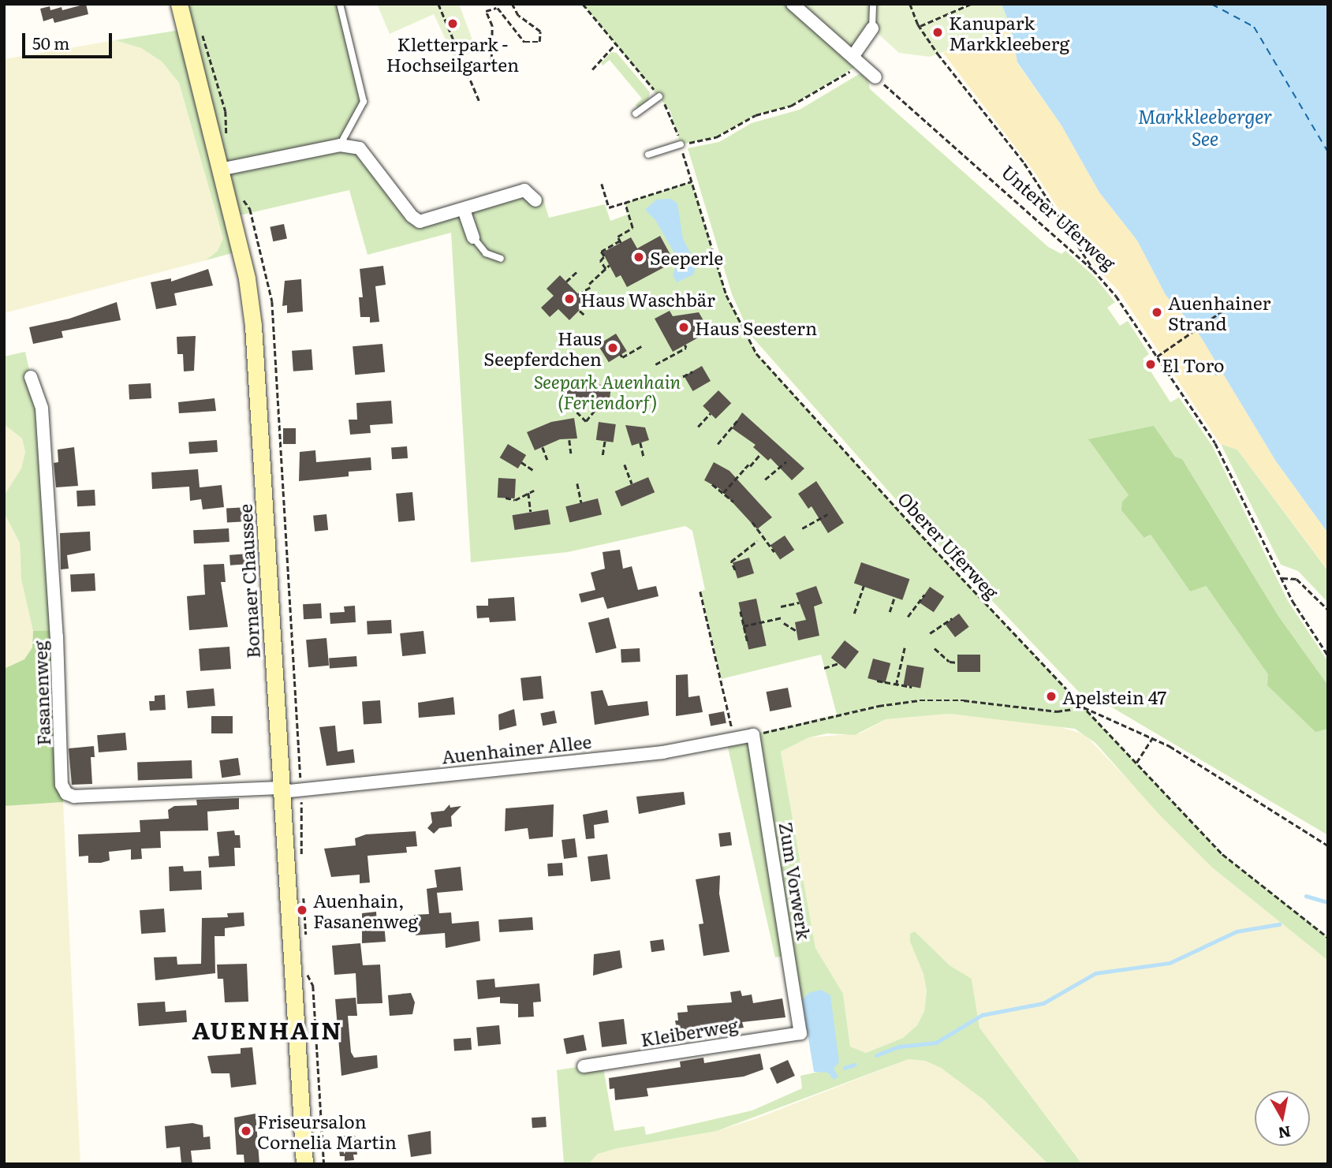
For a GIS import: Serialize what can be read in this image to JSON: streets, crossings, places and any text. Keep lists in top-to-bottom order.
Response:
{
  "streets": {
    "street": [
      "Bornaer Chaussee",
      "Fasanenweg",
      "Auenhainer Allee",
      "Zum Vorwerk",
      "Kleiberweg"
    ],
    "path": ["Unterer Uferweg", "Oberer Uferweg"]
  },
  "crossings": [
    ["Bornaer Chaussee", "Fasanenweg"],
    ["Bornaer Chaussee", "Auenhainer Allee"],
    ["Fasanenweg", "Auenhainer Allee"],
    ["Auenhainer Allee", "Zum Vorwerk"],
    ["Zum Vorwerk", "Kleiberweg"]
  ],
  "districts": ["AUENHAIN"],
  "water": ["Markkleeberger See"],
  "parks": ["Seepark Auenhain (Feriendorf)"],
  "places": [
    "Kletterpark - Hochseilgarten",
    "Kanupark Markkleeberg",
    "Seeperle",
    "Haus Waschbär",
    "Auenhainer Strand",
    "Haus Seestern",
    "Haus Seepferdchen",
    "El Toro",
    "Apelstein 47",
    "Auenhain, Fasanenweg",
    "Friseursalon Cornelia Martin"
  ],
  "scale_bar": "50 m",
  "north": "bottom"
}
